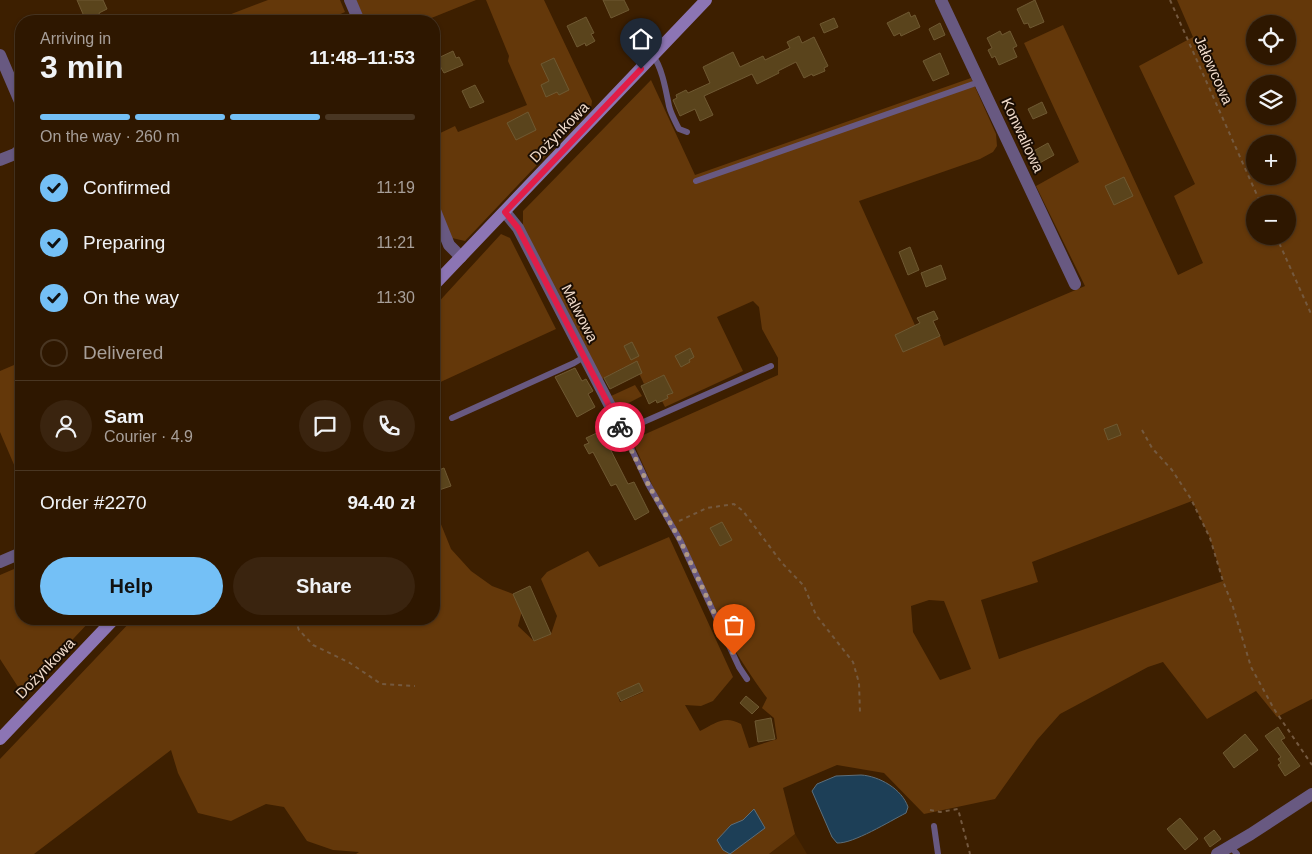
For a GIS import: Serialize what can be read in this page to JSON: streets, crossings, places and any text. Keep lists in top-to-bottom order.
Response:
{
  "streets": {
    "street": ["Dożynkowa", "Konwaliowa", "Malwowa"],
    "path": ["Jałowcowa"]
  },
  "crossings": [
    ["Dożynkowa", "Malwowa"]
  ],
  "page": {
    "map_buttons": ["+", "−"],
    "heading": ["3 min", "Arriving in", "11:48–11:53"],
    "panel": [
      "Sam",
      "Courier · 4.9",
      "Order #2270",
      "94.40 zł"
    ],
    "bar": "On the way · 260 m",
    "list": [
      ["Confirmed", "11:19"],
      ["Preparing", "11:21"],
      ["On the way", "11:30"],
      "Delivered"
    ],
    "buttons": ["Help", "Share"]
  }
}
